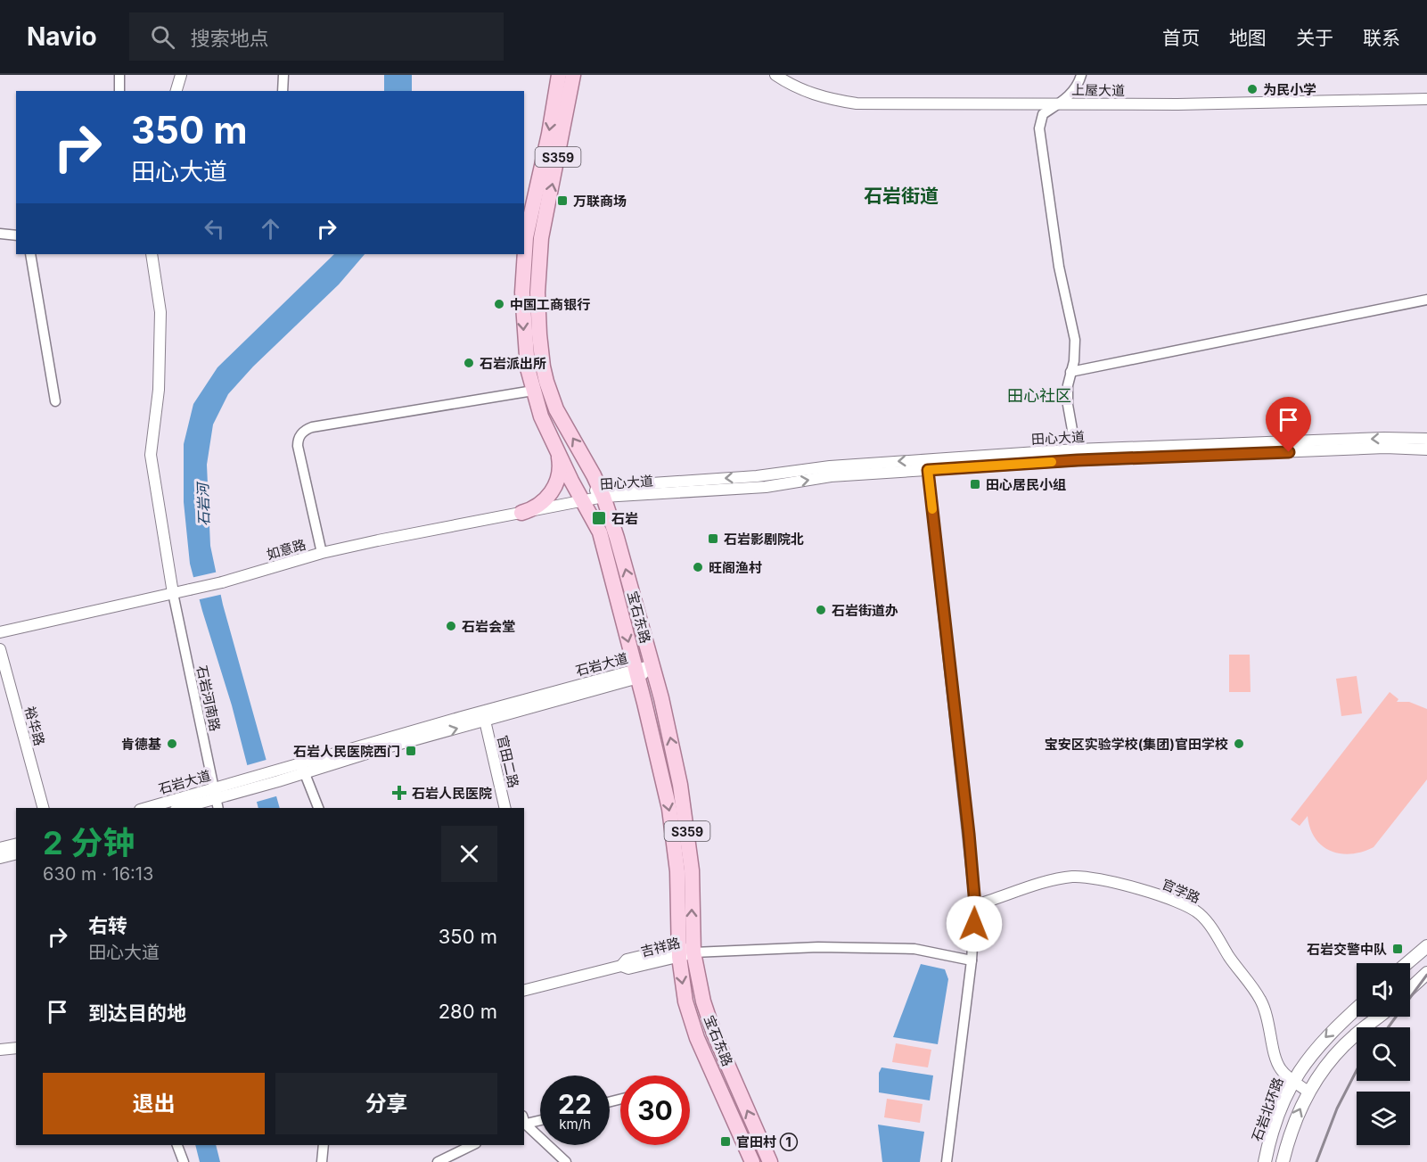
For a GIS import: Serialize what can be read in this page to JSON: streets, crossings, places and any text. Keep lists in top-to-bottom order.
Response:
{
  "streets": {
    "main road": ["S359", "宝石东路", "石岩北环路"],
    "street": [
      "上屋大道",
      "田心大道",
      "如意路",
      "石岩大道",
      "石岩河南路",
      "裕华路",
      "官田二路",
      "官学路",
      "吉祥路"
    ]
  },
  "crossings": [
    ["田心大道", "如意路"],
    ["田心大道", "宝石东路"],
    ["如意路", "宝石东路"],
    ["如意路", "石岩河南路"],
    ["宝石东路", "石岩大道"],
    ["宝石东路", "吉祥路"],
    ["石岩大道", "石岩河南路"],
    ["石岩大道", "官田二路"],
    ["官学路", "石岩北环路"]
  ],
  "districts": ["石岩街道", "田心社区"],
  "water": ["石岩河"],
  "places": {
    "other": [
      "为民小学",
      "中国工商银行",
      "石岩派出所",
      "旺阁渔村",
      "石岩街道办",
      "石岩会堂",
      "肯德基",
      "宝安区实验学校(集团)官田学校"
    ],
    "transit": [
      "万联商场",
      "田心居民小组",
      "石岩",
      "石岩影剧院北",
      "石岩人民医院西门",
      "石岩交警中队",
      "官田村 ①"
    ],
    "health": ["石岩人民医院"]
  },
  "page": {
    "header": "Navio",
    "search": "搜索地点",
    "nav": [
      "首页",
      "地图",
      "关于",
      "联系"
    ],
    "turn": ["350 m", "田心大道"],
    "heading": ["2 分钟", "630 m · 16:13"],
    "list": [
      {
        "name": "右转",
        "note": "田心大道",
        "value": "350 m"
      },
      {
        "name": "到达目的地",
        "value": "280 m"
      }
    ],
    "buttons": ["退出", "分享"],
    "speed": "22 km/h",
    "limit": "30"
  }
}
